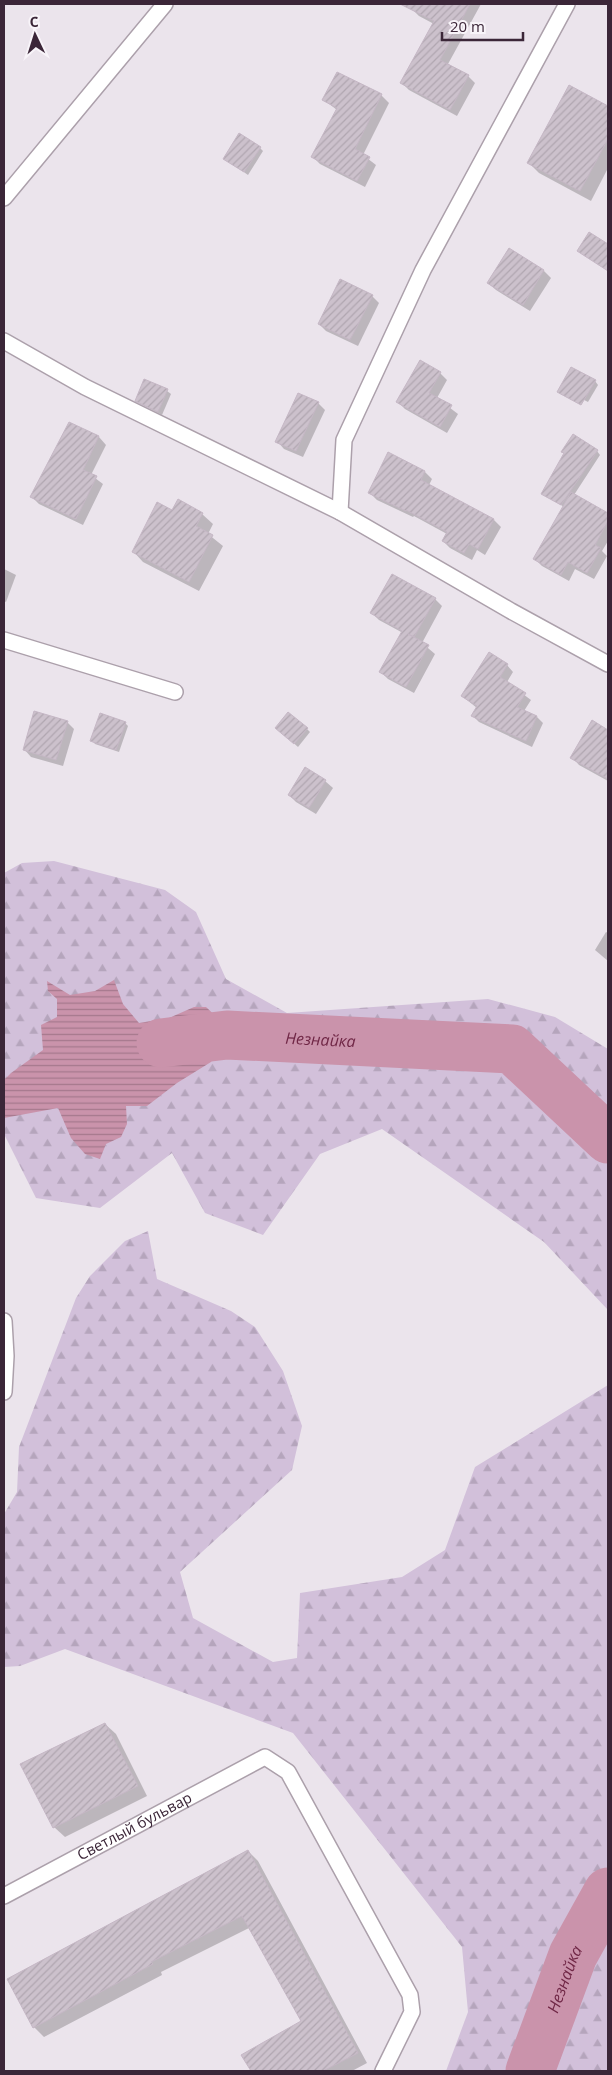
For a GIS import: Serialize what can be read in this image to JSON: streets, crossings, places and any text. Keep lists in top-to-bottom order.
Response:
{
  "streets": {
    "street": ["Светлый бульвар"]
  },
  "water": ["Незнайка"],
  "scale_bar": "20 m",
  "north": "top"
}
